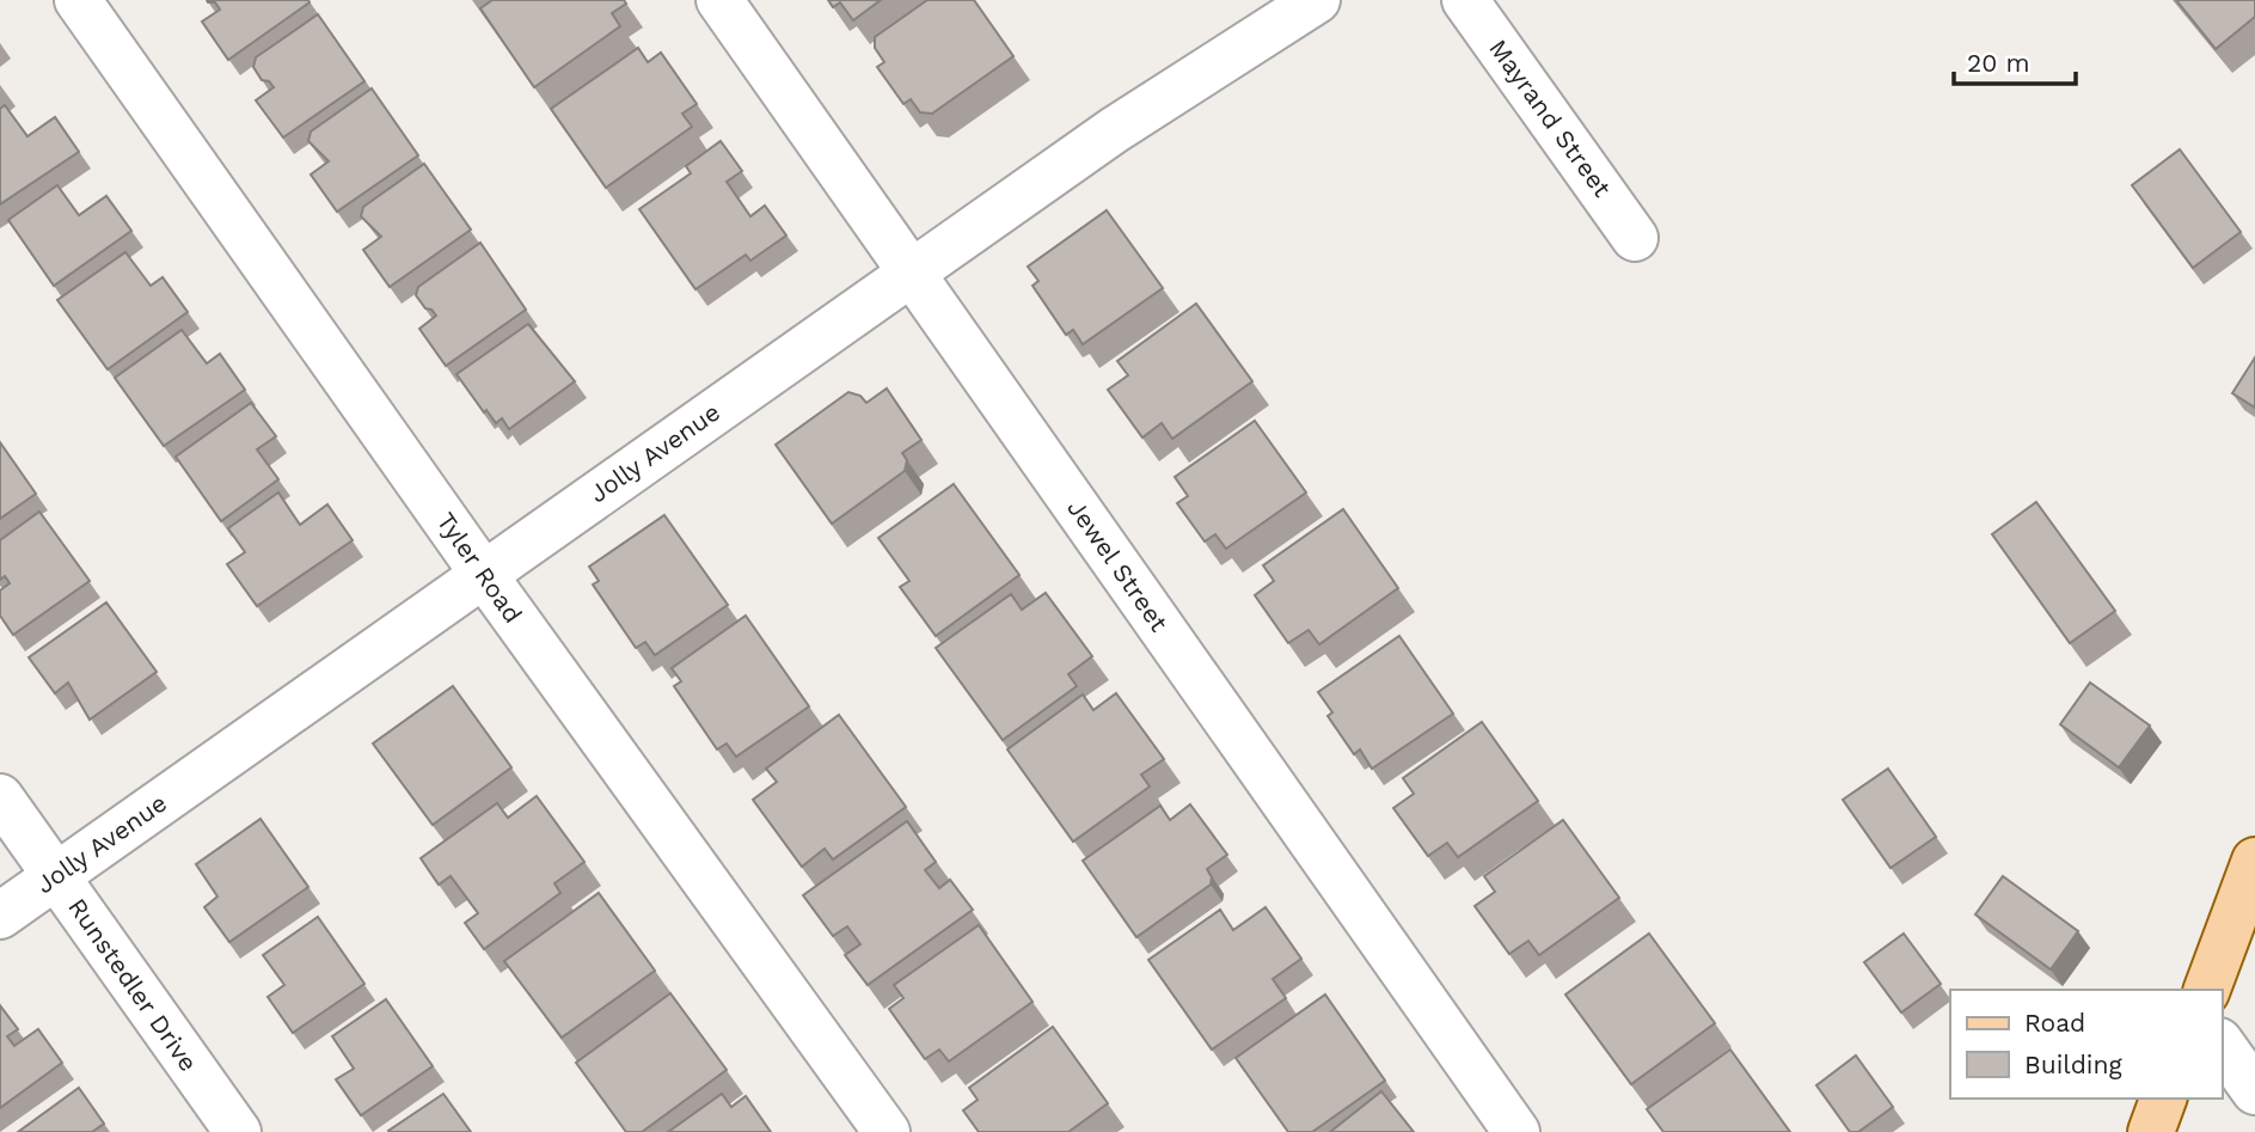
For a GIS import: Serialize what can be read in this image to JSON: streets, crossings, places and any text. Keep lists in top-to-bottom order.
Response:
{
  "streets": {
    "street": [
      "Mayrand Street",
      "Jolly Avenue",
      "Jewel Street",
      "Tyler Road",
      "Runstedler Drive"
    ]
  },
  "crossings": [
    ["Jolly Avenue", "Jewel Street"],
    ["Jolly Avenue", "Tyler Road"],
    ["Jolly Avenue", "Runstedler Drive"]
  ],
  "legend": ["Road", "Building"],
  "scale_bar": "20 m"
}
